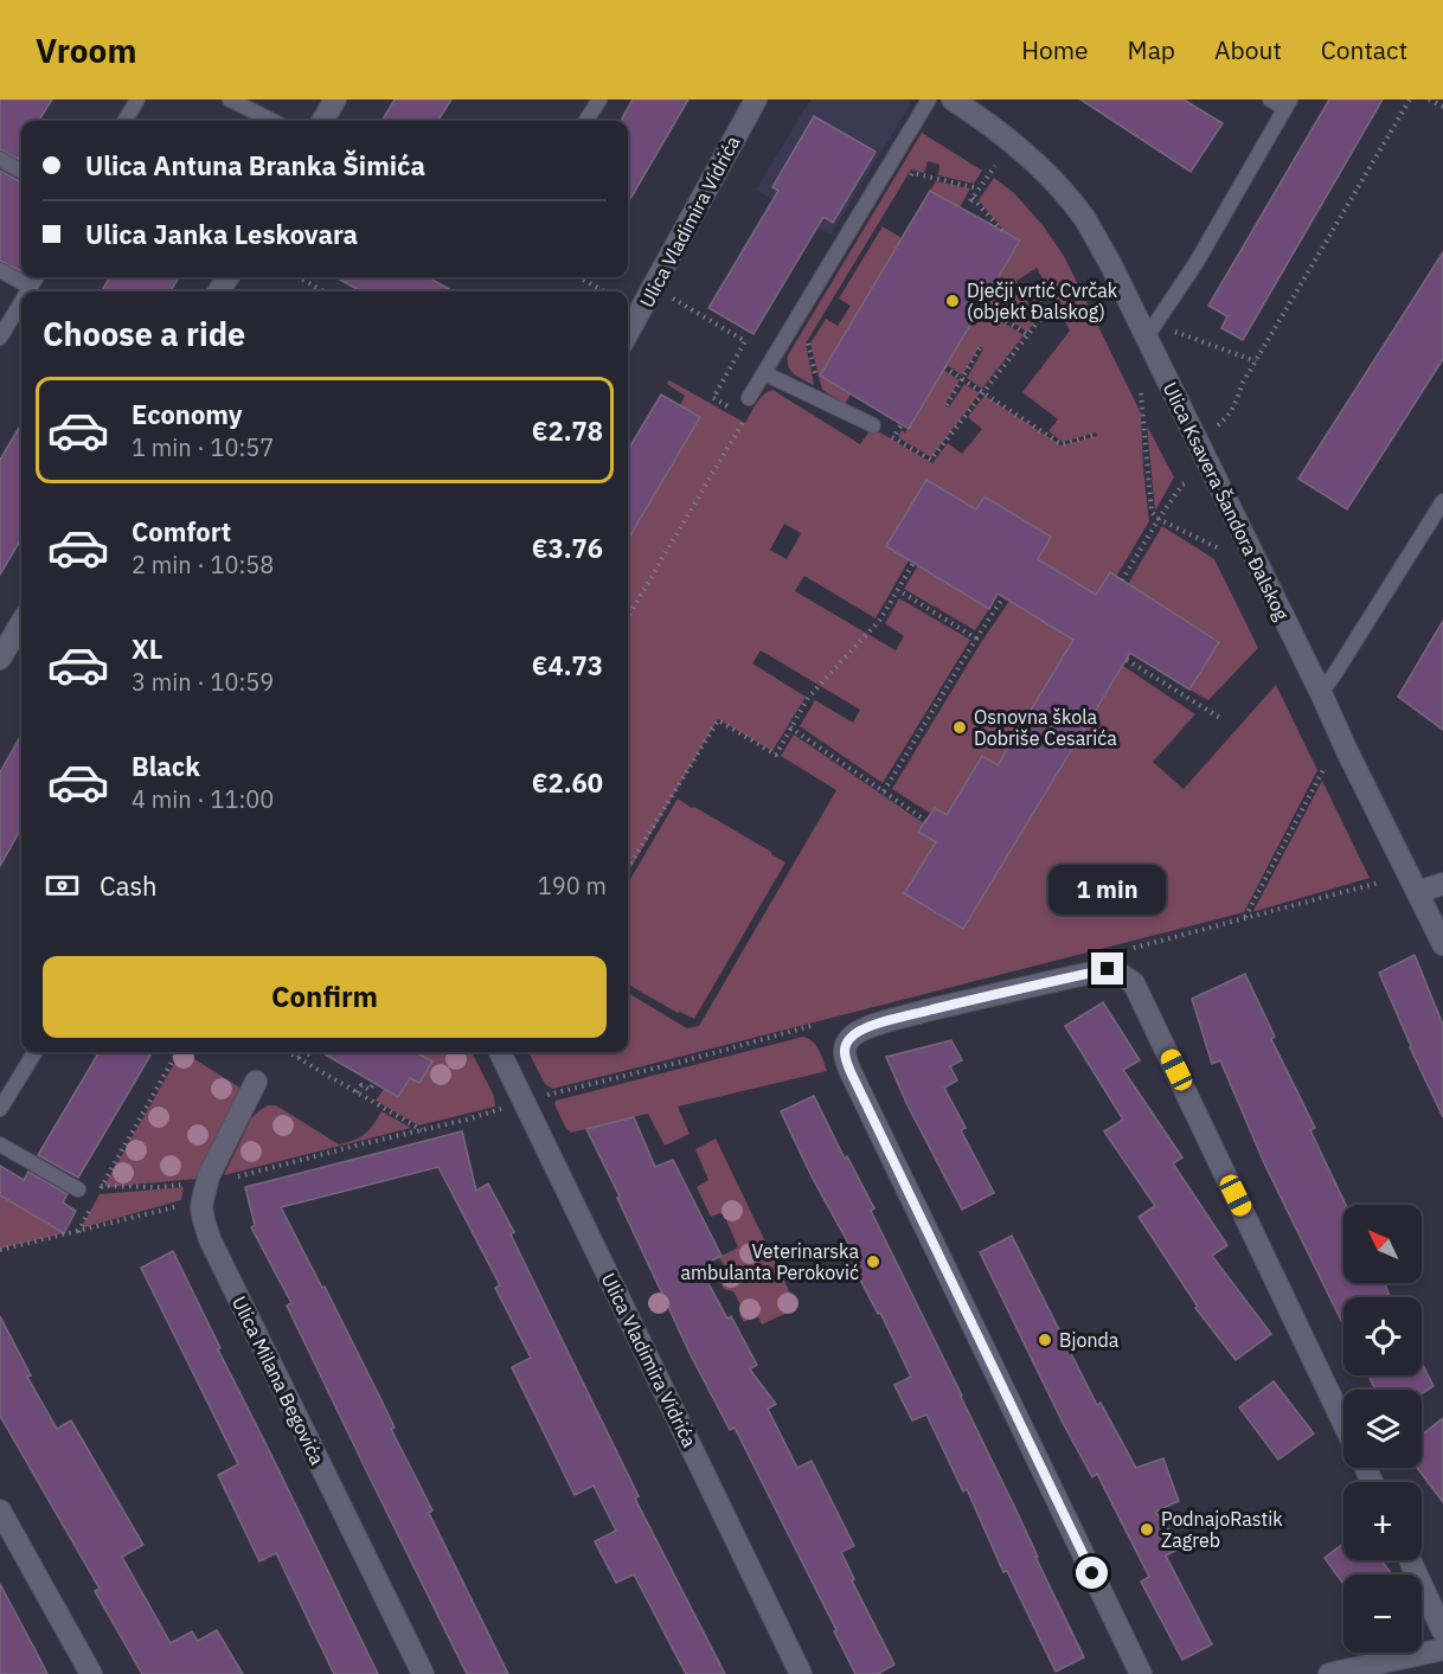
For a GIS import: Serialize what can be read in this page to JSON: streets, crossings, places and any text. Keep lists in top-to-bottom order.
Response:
{
  "streets": {
    "street": ["Ulica Vladimira Vidrića", "Ulica Ksavera Šandora Đalskog", "Ulica Milana Begovića"]
  },
  "places": [
    "Dječji vrtić Cvrčak (objekt Đalskog)",
    "Osnovna škola Dobriše Cesarića",
    "Veterinarska ambulanta Peroković",
    "Bjonda",
    "PodnajoRastik Zagreb"
  ],
  "north": "top left",
  "page": {
    "header": "Vroom",
    "nav": [
      "Home",
      "Map",
      "About",
      "Contact"
    ],
    "banner": ["Ulica Antuna Branka Šimića", "Ulica Janka Leskovara"],
    "heading": "Choose a ride",
    "list": [
      {
        "name": "Economy",
        "note": "1 min · 10:57",
        "value": "€2.78"
      },
      {
        "name": "Comfort",
        "note": "2 min · 10:58",
        "value": "€3.76"
      },
      {
        "name": "XL",
        "note": "3 min · 10:59",
        "value": "€4.73"
      },
      {
        "name": "Black",
        "note": "4 min · 11:00",
        "value": "€2.60"
      }
    ],
    "pay": ["Cash", "190 m"],
    "bubble": "1 min",
    "buttons": "Confirm",
    "map_buttons": ["+", "−"]
  }
}
